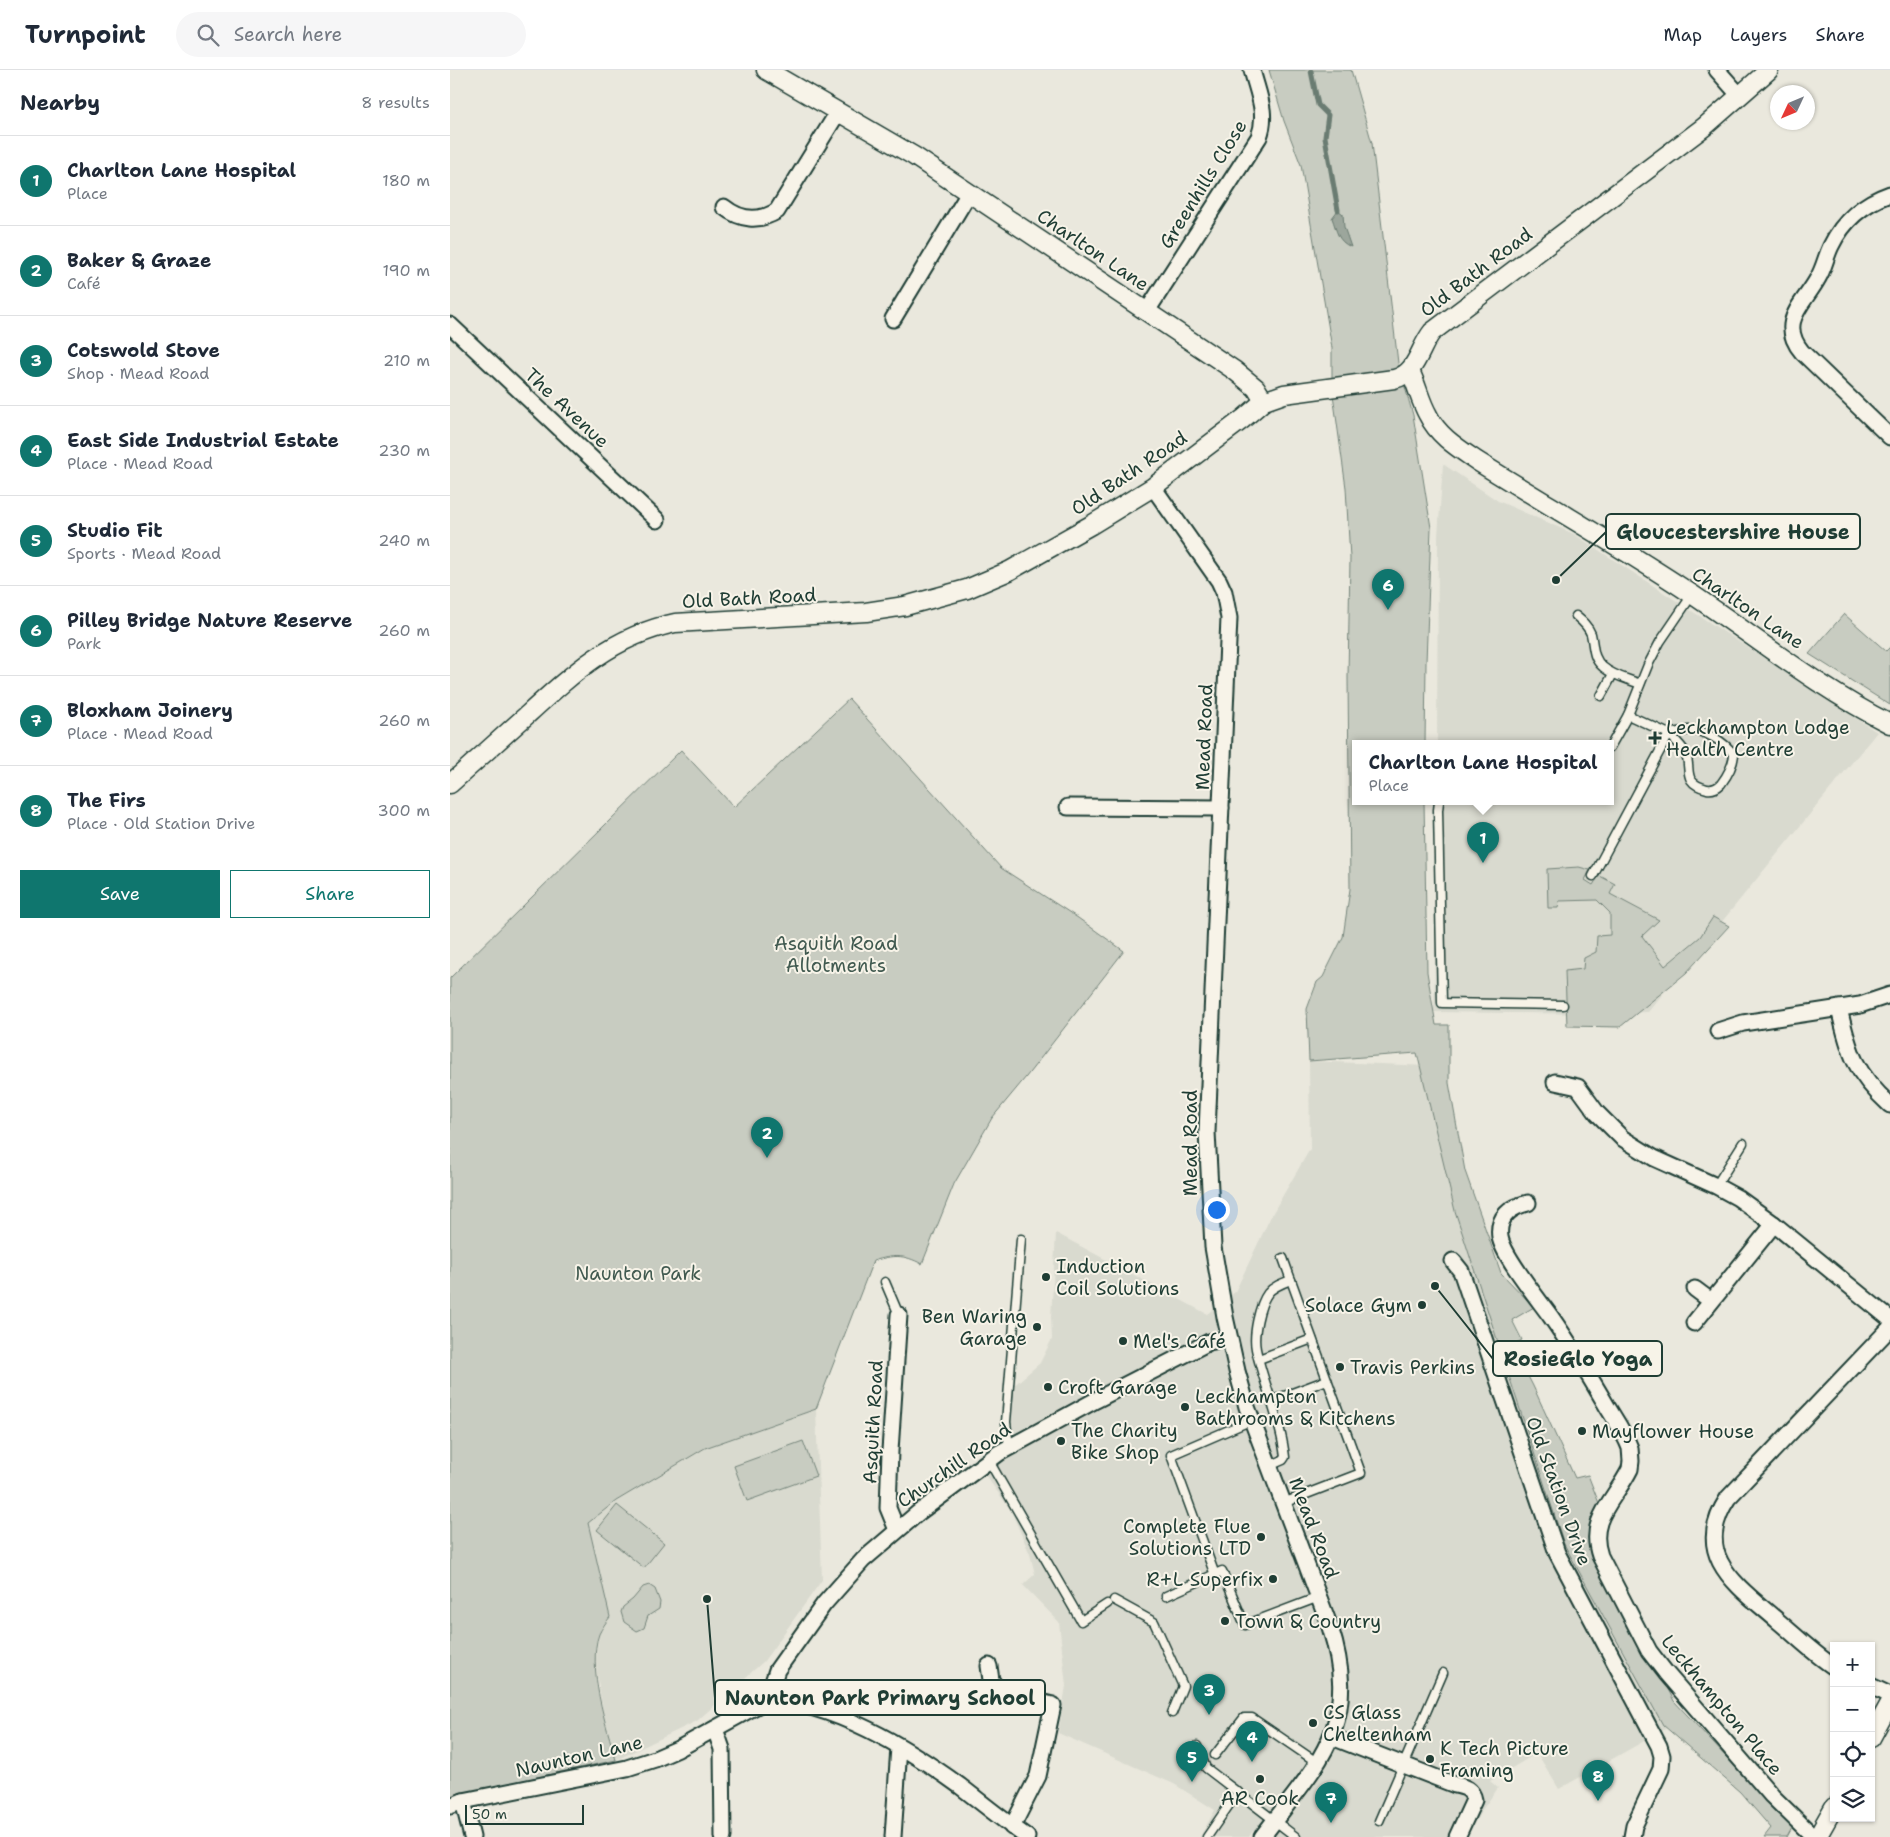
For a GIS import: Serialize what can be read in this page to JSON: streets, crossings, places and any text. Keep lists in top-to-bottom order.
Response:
{
  "streets": {
    "street": [
      "Greenhills Close",
      "Charlton Lane",
      "Old Bath Road",
      "The Avenue",
      "Mead Road",
      "Asquith Road",
      "Churchill Road",
      "Old Station Drive",
      "Leckhampton Place",
      "Naunton Lane"
    ]
  },
  "crossings": [
    ["Greenhills Close", "Charlton Lane"],
    ["Charlton Lane", "Old Bath Road"],
    ["Old Bath Road", "Mead Road"],
    ["Mead Road", "Churchill Road"],
    ["Asquith Road", "Churchill Road"],
    ["Churchill Road", "Naunton Lane"]
  ],
  "parks": ["Asquith Road Allotments", "Naunton Park"],
  "places": {
    "other": [
      "Gloucestershire House",
      "Induction Coil Solutions",
      "RosieGlo Yoga",
      "Solace Gym",
      "Ben Waring Garage",
      "Mel's Café",
      "Travis Perkins",
      "Croft Garage",
      "Leckhampton Bathrooms & Kitchens",
      "Mayflower House",
      "The Charity Bike Shop",
      "Complete Flue Solutions LTD",
      "R+L Superfix",
      "Naunton Park Primary School",
      "Town & Country",
      "CS Glass Cheltenham",
      "K Tech Picture Framing",
      "AR Cook"
    ],
    "health": ["Leckhampton Lodge Health Centre"]
  },
  "scale_bar": "50 m",
  "north": "bottom left",
  "page": {
    "header": "Turnpoint",
    "search": "Search here",
    "nav": ["Map", "Layers", "Share"],
    "heading": ["Nearby", "8 results"],
    "list": [
      {
        "mark": "1",
        "name": "Charlton Lane Hospital",
        "note": "Place",
        "value": "180 m"
      },
      {
        "mark": "2",
        "name": "Baker & Graze",
        "note": "Café",
        "value": "190 m"
      },
      {
        "mark": "3",
        "name": "Cotswold Stove",
        "note": "Shop · Mead Road",
        "value": "210 m"
      },
      {
        "mark": "4",
        "name": "East Side Industrial Estate",
        "note": "Place · Mead Road",
        "value": "230 m"
      },
      {
        "mark": "5",
        "name": "Studio Fit",
        "note": "Sports · Mead Road",
        "value": "240 m"
      },
      {
        "mark": "6",
        "name": "Pilley Bridge Nature Reserve",
        "note": "Park",
        "value": "260 m"
      },
      {
        "mark": "7",
        "name": "Bloxham Joinery",
        "note": "Place · Mead Road",
        "value": "260 m"
      },
      {
        "mark": "8",
        "name": "The Firs",
        "note": "Place · Old Station Drive",
        "value": "300 m"
      }
    ],
    "pins": [
      "6",
      "1",
      "2",
      "3",
      "4",
      "5",
      "8",
      "7"
    ],
    "popup": ["Charlton Lane Hospital", "Place"],
    "buttons": ["Save", "Share"],
    "map_buttons": ["+", "−"],
    "scale": "50 m"
  }
}
